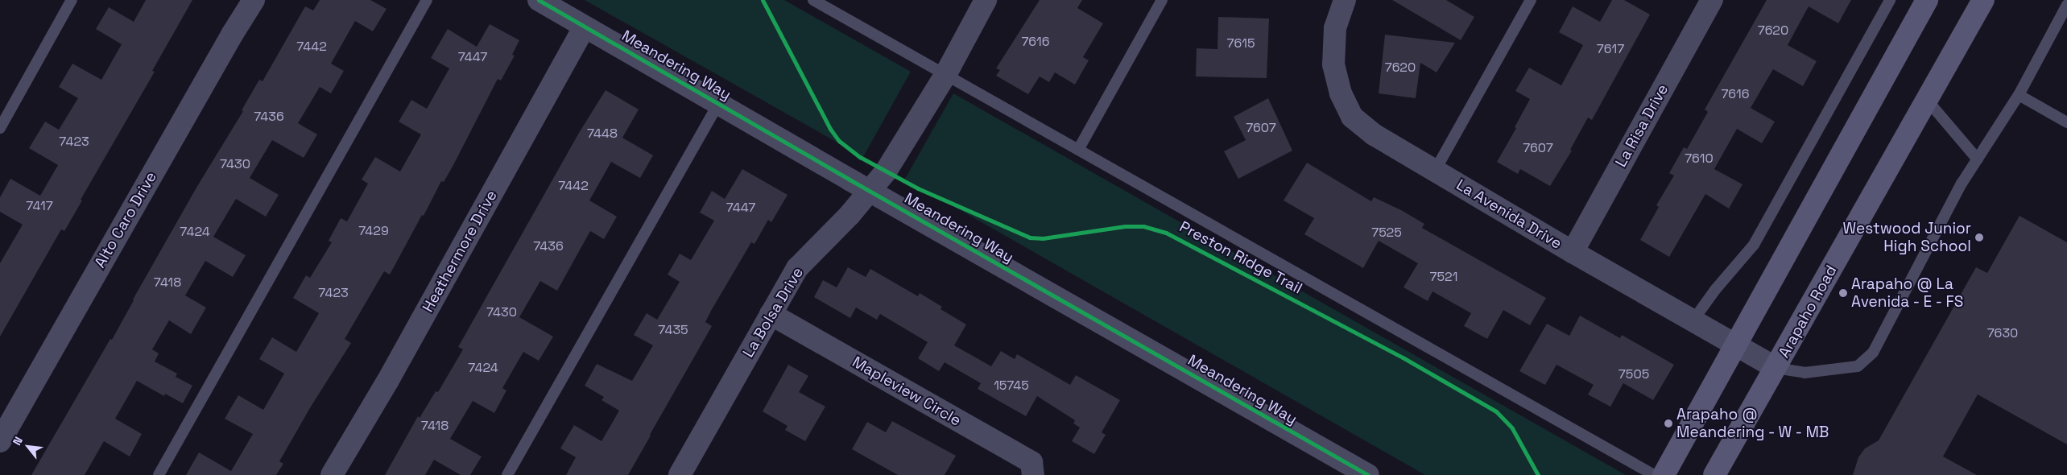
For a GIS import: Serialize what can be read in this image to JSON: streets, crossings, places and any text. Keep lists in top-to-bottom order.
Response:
{
  "streets": {
    "main road": ["Arapaho Road"],
    "street": [
      "Meandering Way",
      "La Risa Drive",
      "La Avenida Drive",
      "Alto Caro Drive",
      "Heathermore Drive",
      "La Bolsa Drive",
      "Mapleview Circle"
    ],
    "cycle path": ["Preston Ridge Trail"]
  },
  "crossings": [
    ["Meandering Way", "Heathermore Drive"],
    ["Meandering Way", "La Bolsa Drive"],
    ["La Risa Drive", "La Avenida Drive"],
    ["La Avenida Drive", "Arapaho Road"],
    ["La Bolsa Drive", "Mapleview Circle"]
  ],
  "places": ["Westwood Junior High School", "Arapaho @ La Avenida - E - FS", "Arapaho @ Meandering - W - MB"],
  "house_numbers": [
    "7620",
    "7616",
    "7615",
    "7442",
    "7617",
    "7447",
    "7620",
    "7616",
    "7436",
    "7607",
    "7448",
    "7423",
    "7607",
    "7610",
    "7430",
    "7442",
    "7417",
    "7447",
    "7429",
    "7424",
    "7525",
    "7436",
    "7521",
    "7418",
    "7423",
    "7430",
    "7435",
    "7630",
    "7424",
    "7505",
    "15745",
    "7418"
  ],
  "north": "top left"
}
